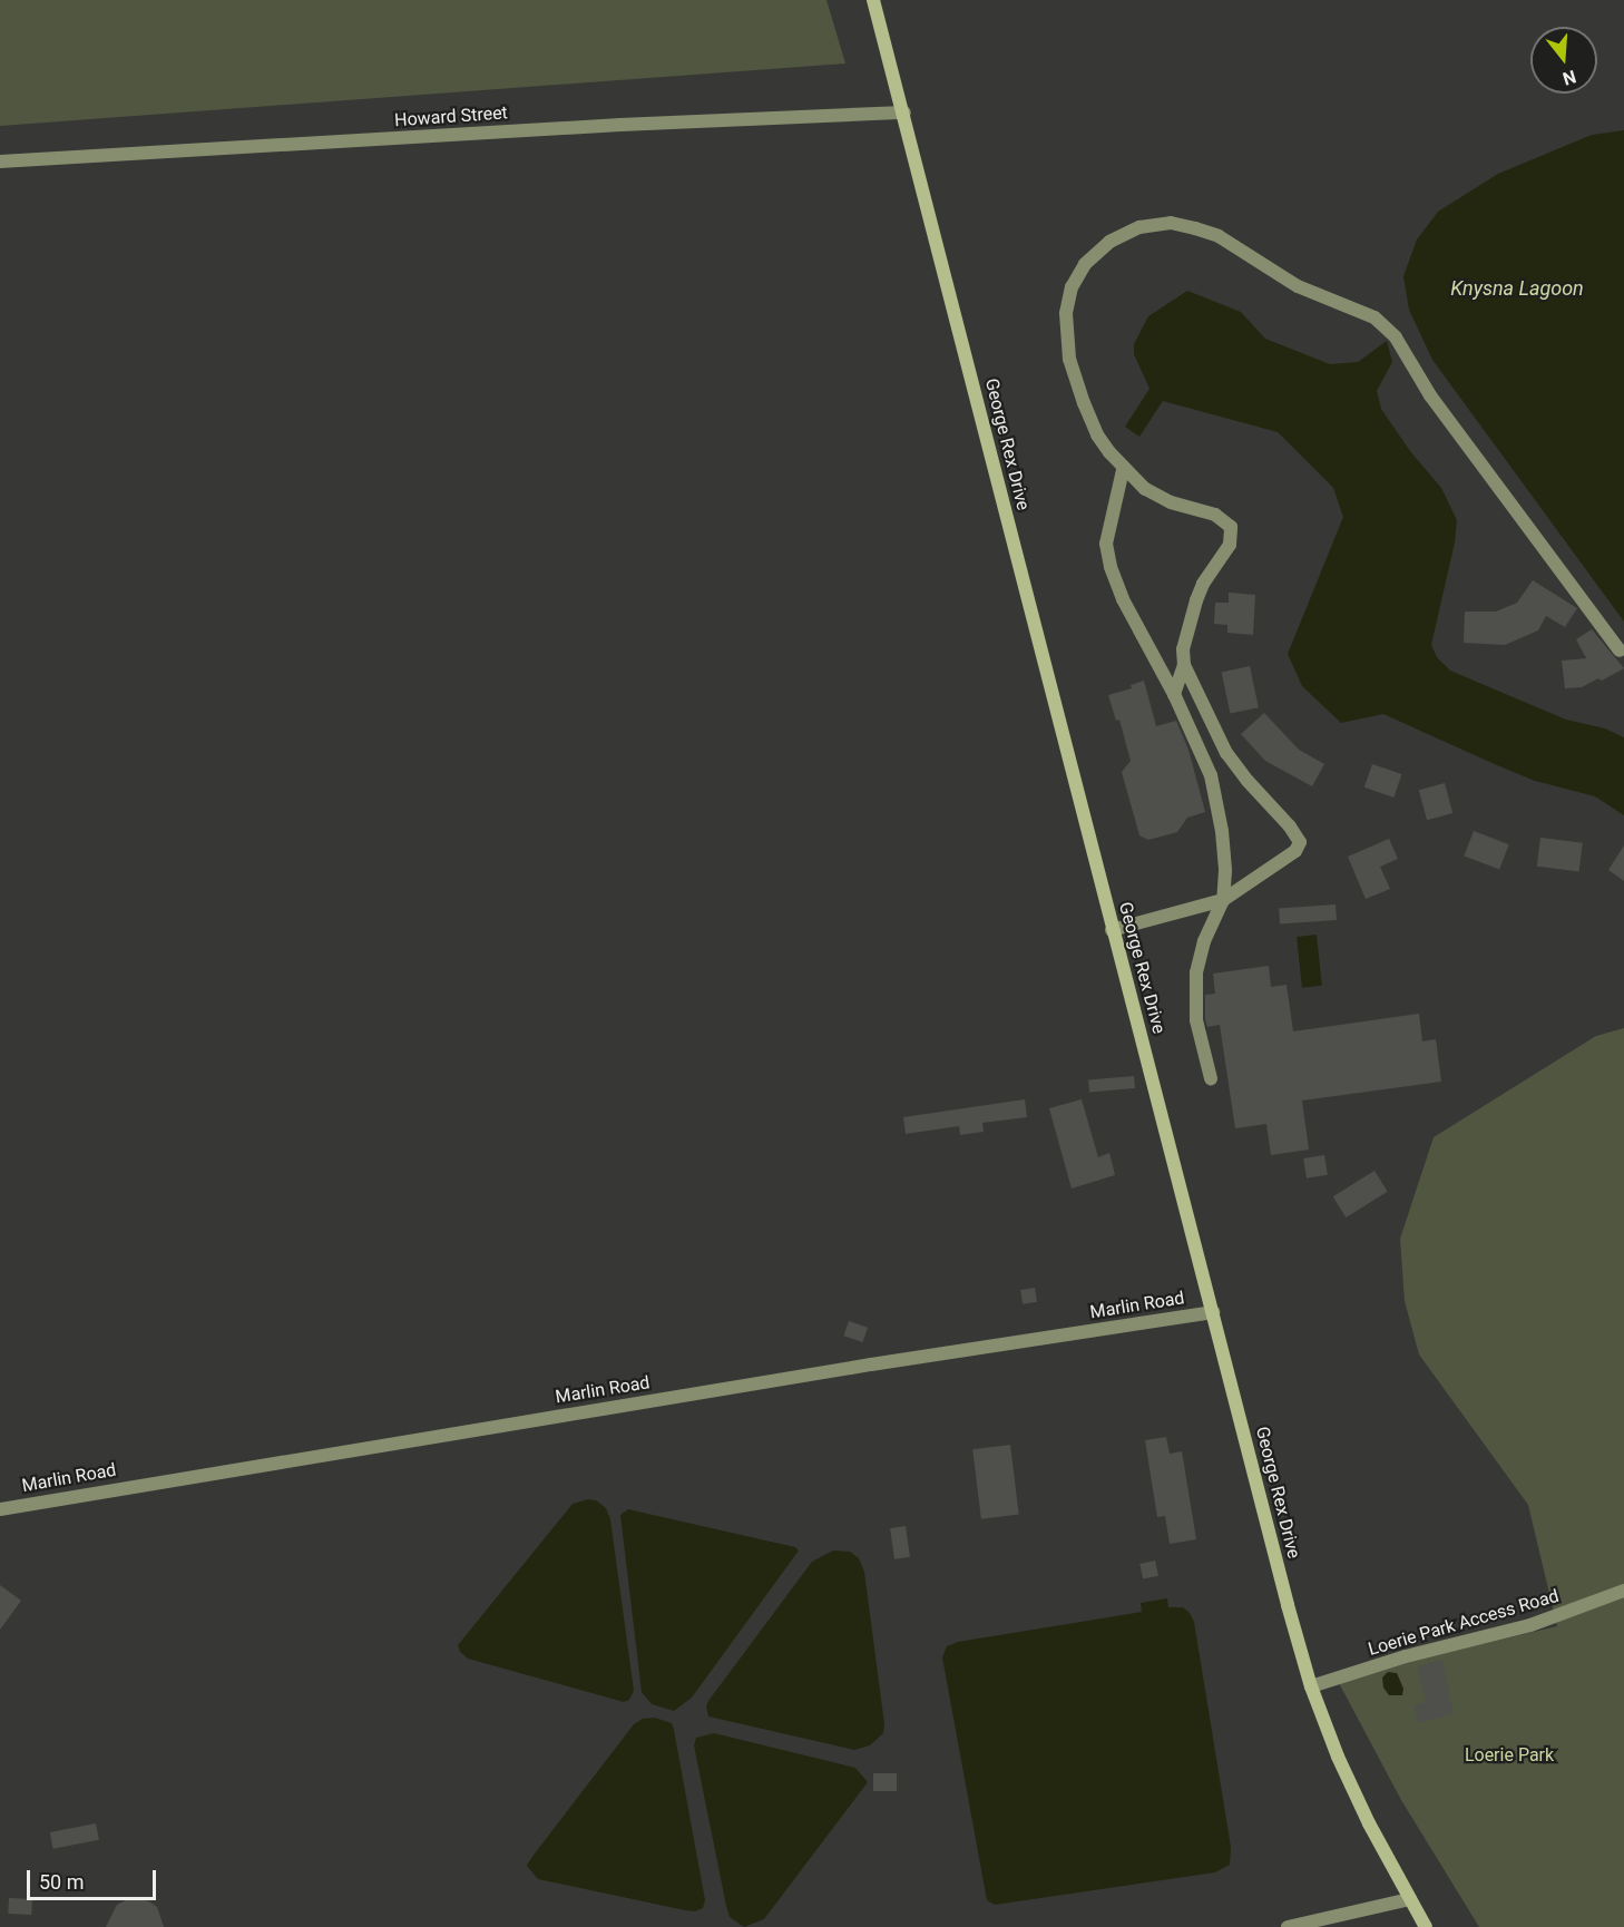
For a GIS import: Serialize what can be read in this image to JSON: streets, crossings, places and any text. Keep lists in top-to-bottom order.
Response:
{
  "streets": {
    "street": [
      "Howard Street",
      "George Rex Drive",
      "Marlin Road",
      "Loerie Park Access Road"
    ]
  },
  "crossings": [
    ["Howard Street", "George Rex Drive"],
    ["George Rex Drive", "Marlin Road"],
    ["George Rex Drive", "Loerie Park Access Road"]
  ],
  "water": ["Knysna Lagoon"],
  "parks": ["Loerie Park"],
  "scale_bar": "50 m",
  "north": "bottom"
}
